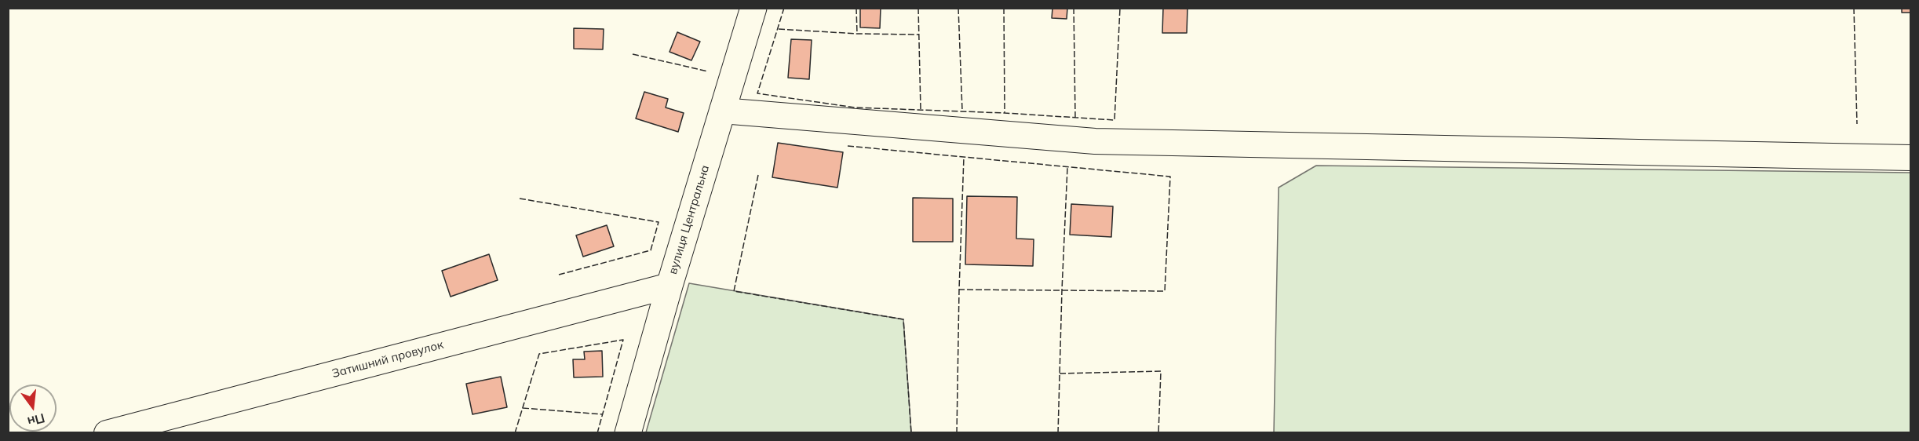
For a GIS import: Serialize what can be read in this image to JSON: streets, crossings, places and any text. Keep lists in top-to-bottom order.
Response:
{
  "streets": {
    "main road": ["вулиця Центральна"],
    "street": ["Затишний провулок"]
  },
  "crossings": [
    ["вулиця Центральна", "Затишний провулок"]
  ],
  "north": "bottom"
}
